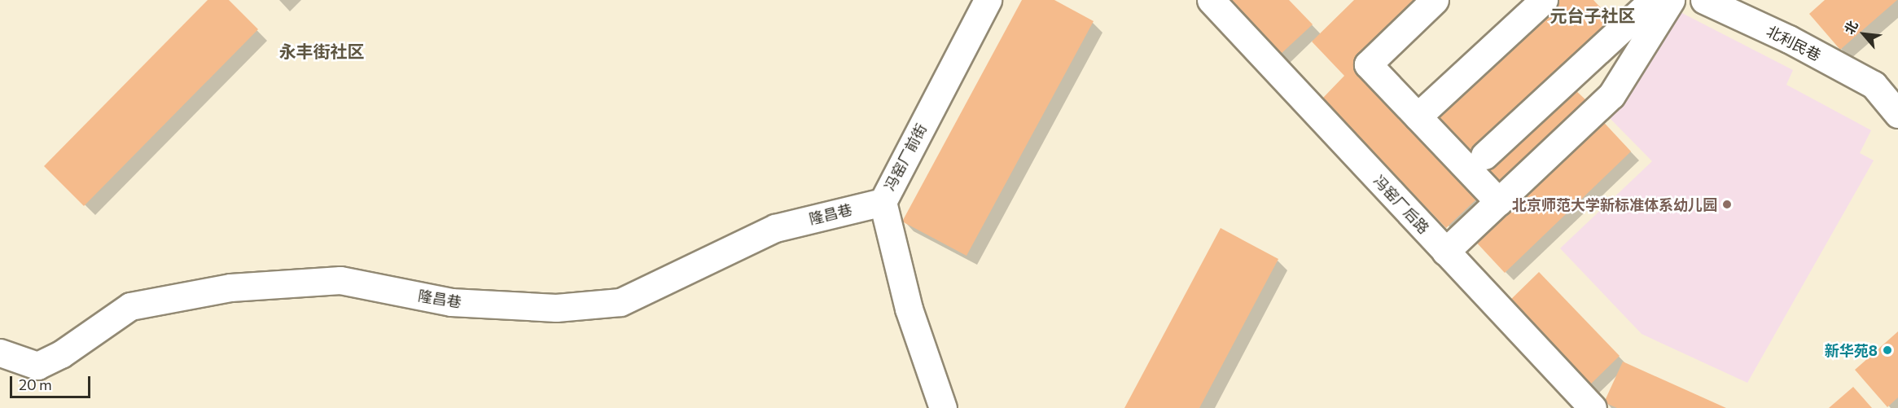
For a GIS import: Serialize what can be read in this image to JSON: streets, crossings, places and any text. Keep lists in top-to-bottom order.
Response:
{
  "streets": {
    "street": [
      "北利民巷",
      "冯窑厂前街",
      "冯窑厂后路",
      "隆昌巷"
    ]
  },
  "crossings": [
    ["冯窑厂前街", "隆昌巷"]
  ],
  "districts": ["元台子社区", "永丰街社区"],
  "places": ["北京师范大学新标准体系幼儿园", "新华苑8"],
  "scale_bar": "20 m",
  "north": "top left"
}
